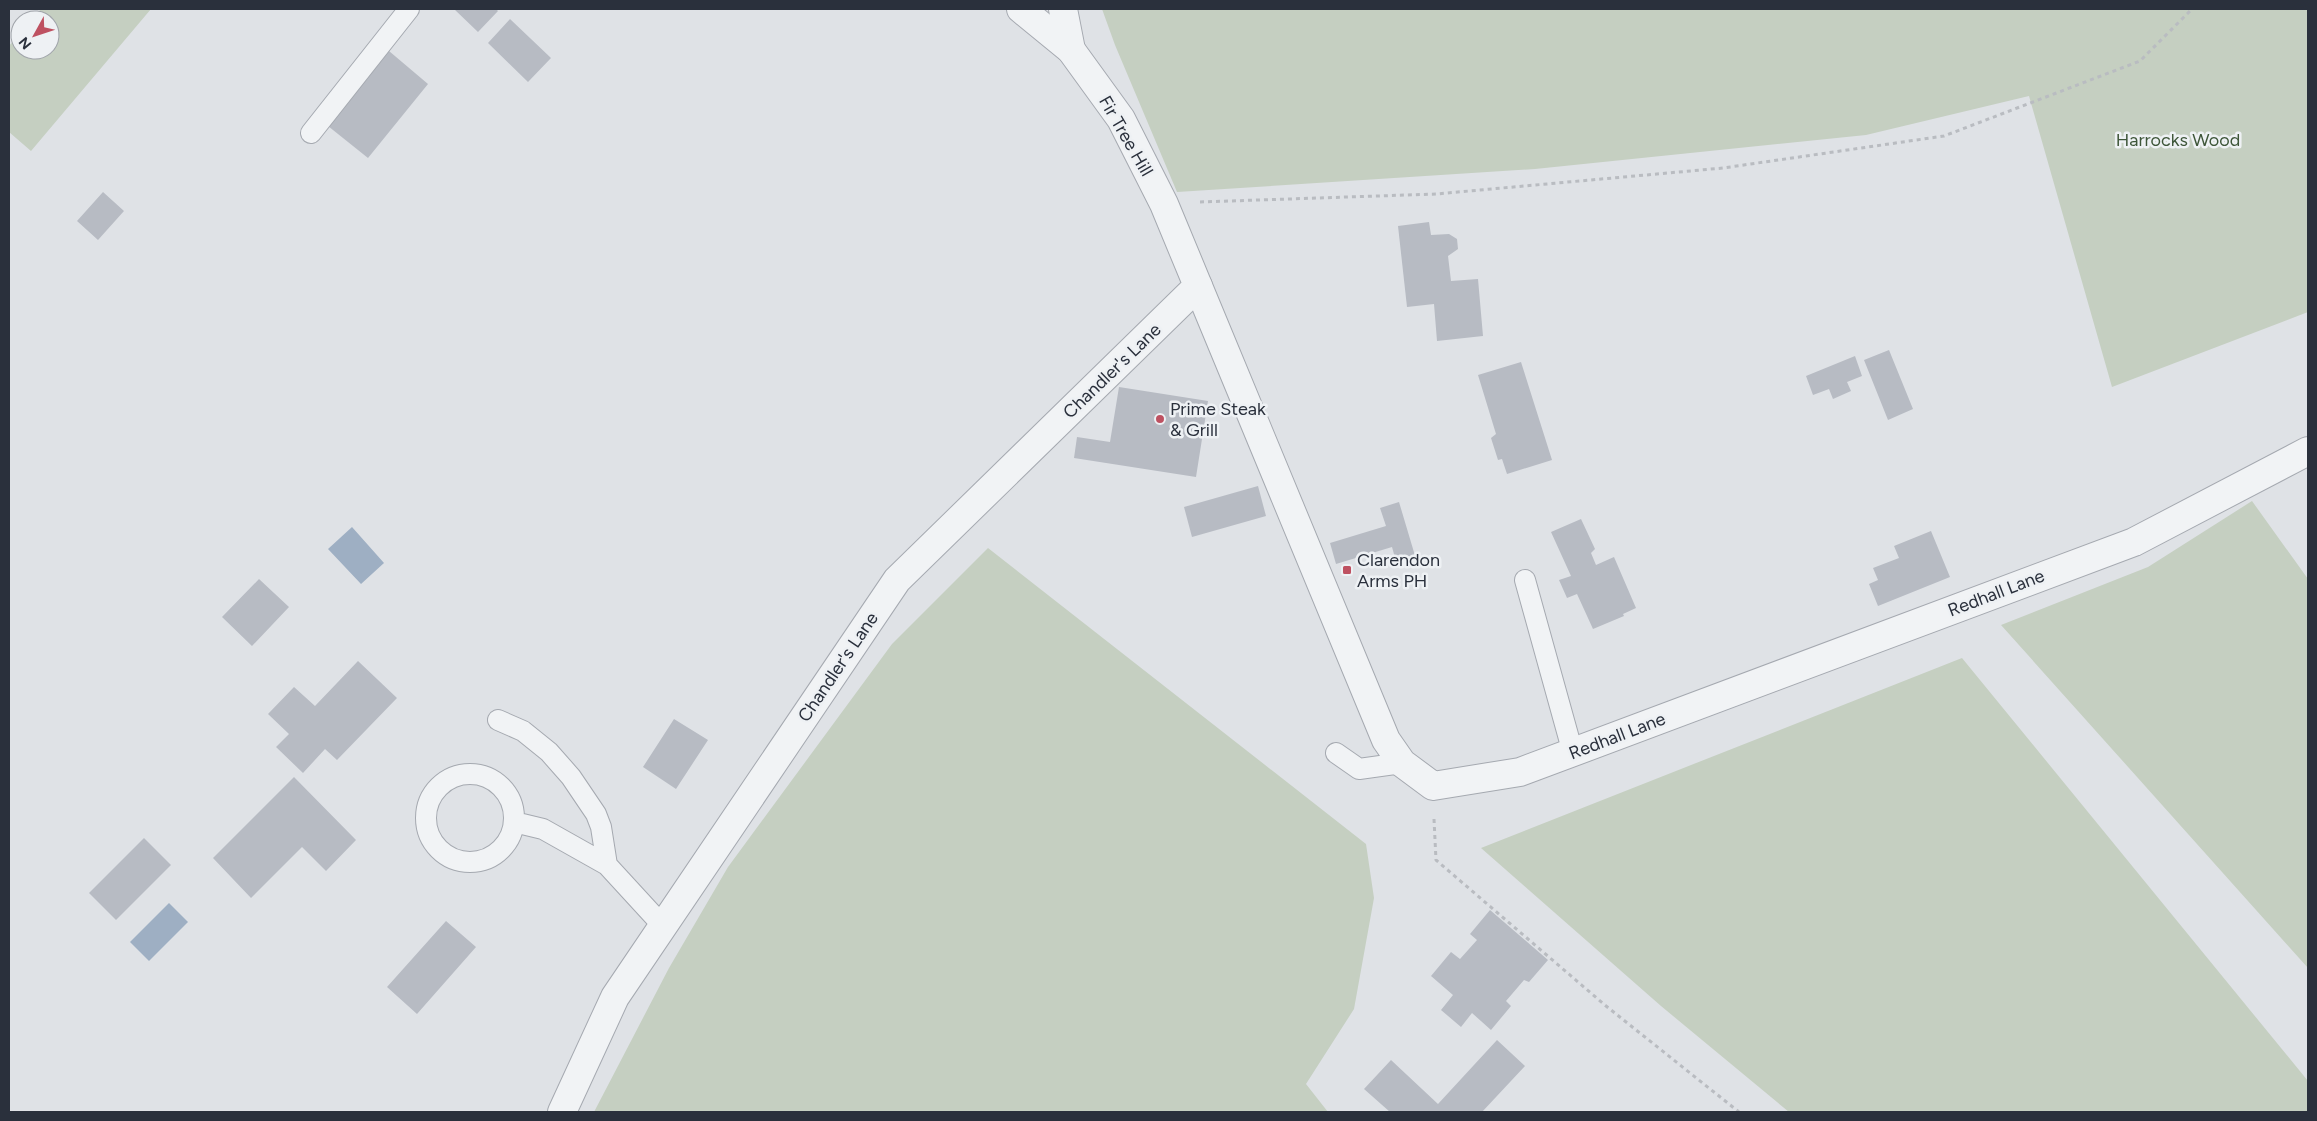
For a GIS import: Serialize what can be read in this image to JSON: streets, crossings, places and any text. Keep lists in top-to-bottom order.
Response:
{
  "streets": {
    "street": ["Fir Tree Hill", "Chandler's Lane", "Redhall Lane"]
  },
  "crossings": [
    ["Fir Tree Hill", "Chandler's Lane"]
  ],
  "parks": ["Harrocks Wood"],
  "places": {
    "other": ["Prime Steak & Grill"],
    "transit": ["Clarendon Arms PH"]
  },
  "north": "bottom left"
}
